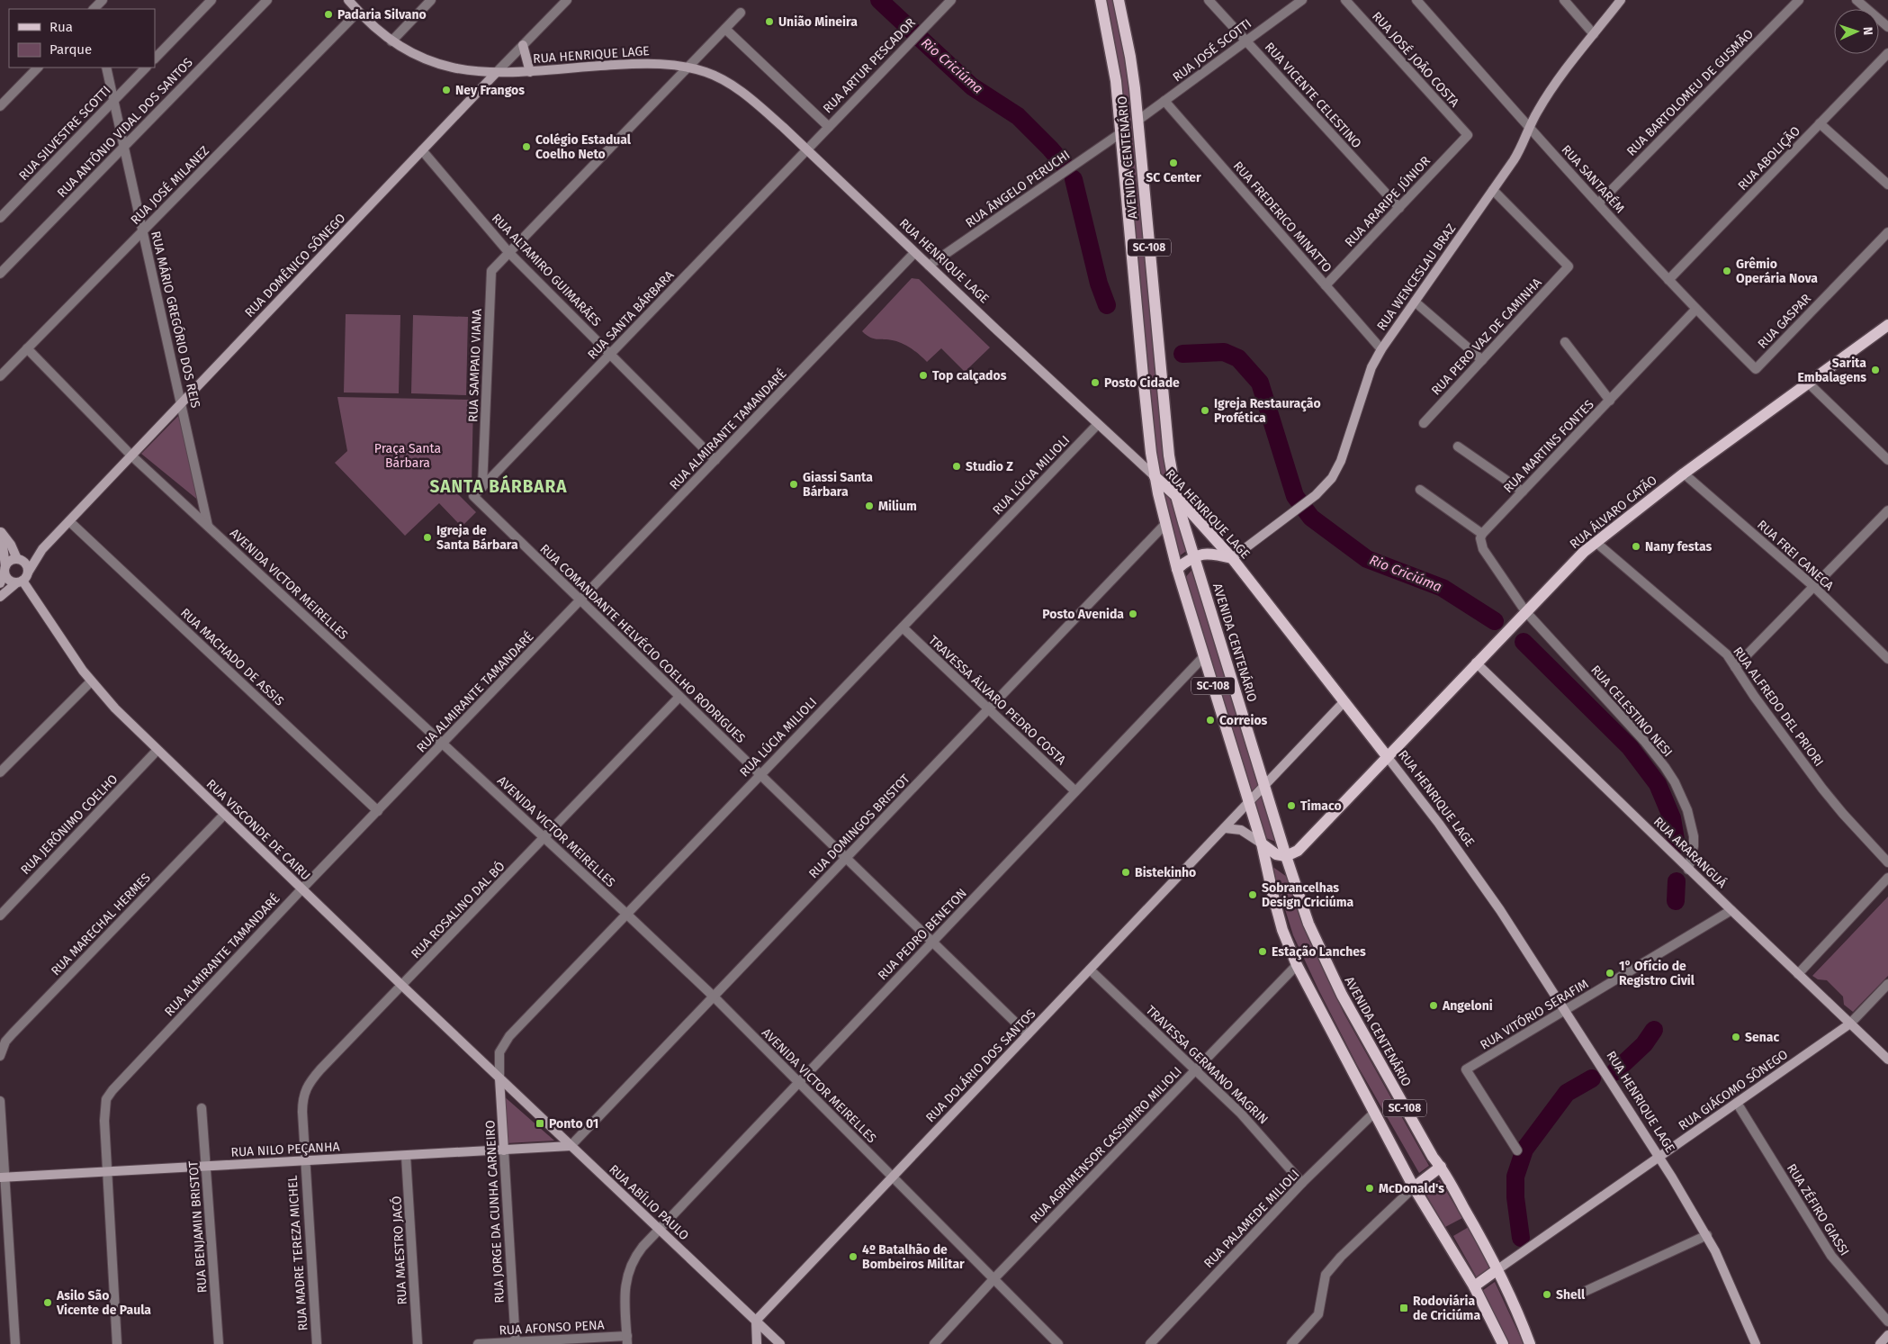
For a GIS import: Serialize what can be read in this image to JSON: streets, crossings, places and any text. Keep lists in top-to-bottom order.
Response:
{
  "streets": {
    "main road": [
      "RUA HENRIQUE LAGE",
      "AVENIDA CENTENÁRIO",
      "SC-108",
      "RUA ÁLVARO CATÃO"
    ],
    "street": [
      "RUA JOSÉ SCOTTI",
      "RUA JOSÉ JOÃO COSTA",
      "RUA ARTUR PESCADOR",
      "RUA BARTOLOMEU DE GUSMÃO",
      "RUA VICENTE CELESTINO",
      "RUA ANTÔNIO VIDAL DOS SANTOS",
      "RUA SILVESTRE SCOTTI",
      "RUA ABOLIÇÃO",
      "RUA SANTARÉM",
      "RUA JOSÉ MILANEZ",
      "RUA ÂNGELO PERUCHI",
      "RUA ARARIPE JÚNIOR",
      "RUA FREDERICO MINATTO",
      "RUA DOMÊNICO SÔNEGO",
      "RUA ALTAMIRO GUIMARÃES",
      "RUA WENCESLAU BRAZ",
      "RUA SANTA BÁRBARA",
      "RUA MÁRIO GREGÓRIO DOS REIS",
      "RUA GASPAR",
      "RUA PERO VAZ DE CAMINHA",
      "RUA SAMPAIO VIANA",
      "RUA ALMIRANTE TAMANDARÉ",
      "RUA MARTINS FONTES",
      "RUA LÚCIA MILIOLI",
      "RUA FREI CANECA",
      "AVENIDA VICTOR MEIRELLES",
      "RUA COMANDANTE HELVÉCIO COELHO RODRIGUES",
      "RUA MACHADO DE ASSIS",
      "TRAVESSA ÁLVARO PEDRO COSTA",
      "RUA ALFREDO DEL PRIORI",
      "RUA CELESTINO NESI",
      "RUA JERÔNIMO COELHO",
      "RUA DOMINGOS BRISTOT",
      "RUA VISCONDE DE CAIRU",
      "RUA ARARANGUÁ",
      "RUA ROSALINO DAL BÓ",
      "RUA MARECHAL HERMES",
      "RUA PEDRO BENETON",
      "RUA VITÓRIO SERAFIM",
      "TRAVESSA GERMANO MAGRIN",
      "RUA DOLÁRIO DOS SANTOS",
      "RUA GIÁCOMO SÔNEGO",
      "RUA AGRIMENSOR CASSIMIRO MILIOLI",
      "RUA NILO PEÇANHA",
      "RUA ABÍLIO PAULO",
      "RUA ZÉFIRO GIASSI",
      "RUA JORGE DA CUNHA CARNEIRO",
      "RUA PALAMEDE MILIOLI",
      "RUA BENJAMIN BRISTOT",
      "RUA MAESTRO JACÓ",
      "RUA MADRE TEREZA MICHEL",
      "RUA AFONSO PENA"
    ]
  },
  "crossings": [
    ["RUA JOSÉ SCOTTI", "RUA VICENTE CELESTINO"],
    ["RUA JOSÉ SCOTTI", "AVENIDA CENTENÁRIO"],
    ["RUA JOSÉ SCOTTI", "RUA FREDERICO MINATTO"],
    ["RUA HENRIQUE LAGE", "RUA ARTUR PESCADOR"],
    ["RUA HENRIQUE LAGE", "AVENIDA CENTENÁRIO"],
    ["RUA HENRIQUE LAGE", "RUA JOSÉ MILANEZ"],
    ["RUA HENRIQUE LAGE", "RUA ÂNGELO PERUCHI"],
    ["RUA HENRIQUE LAGE", "RUA DOMÊNICO SÔNEGO"],
    ["RUA HENRIQUE LAGE", "RUA WENCESLAU BRAZ"],
    ["RUA HENRIQUE LAGE", "RUA SANTA BÁRBARA"],
    ["RUA HENRIQUE LAGE", "RUA SAMPAIO VIANA"],
    ["RUA HENRIQUE LAGE", "RUA ALMIRANTE TAMANDARÉ"],
    ["RUA HENRIQUE LAGE", "RUA LÚCIA MILIOLI"],
    ["RUA HENRIQUE LAGE", "RUA ÁLVARO CATÃO"],
    ["RUA HENRIQUE LAGE", "RUA VITÓRIO SERAFIM"],
    ["RUA HENRIQUE LAGE", "RUA DOLÁRIO DOS SANTOS"],
    ["RUA HENRIQUE LAGE", "RUA GIÁCOMO SÔNEGO"],
    ["RUA JOSÉ JOÃO COSTA", "RUA ARARIPE JÚNIOR"],
    ["RUA ARTUR PESCADOR", "RUA SANTA BÁRBARA"],
    ["RUA BARTOLOMEU DE GUSMÃO", "RUA SANTARÉM"],
    ["RUA VICENTE CELESTINO", "RUA ARARIPE JÚNIOR"],
    ["RUA ANTÔNIO VIDAL DOS SANTOS", "RUA MÁRIO GREGÓRIO DOS REIS"],
    ["RUA SILVESTRE SCOTTI", "RUA MÁRIO GREGÓRIO DOS REIS"],
    ["AVENIDA CENTENÁRIO", "RUA ÂNGELO PERUCHI"],
    ["AVENIDA CENTENÁRIO", "RUA DOMINGOS BRISTOT"],
    ["AVENIDA CENTENÁRIO", "RUA PEDRO BENETON"],
    ["AVENIDA CENTENÁRIO", "RUA DOLÁRIO DOS SANTOS"],
    ["AVENIDA CENTENÁRIO", "RUA GIÁCOMO SÔNEGO"],
    ["AVENIDA CENTENÁRIO", "RUA AGRIMENSOR CASSIMIRO MILIOLI"],
    ["AVENIDA CENTENÁRIO", "RUA PALAMEDE MILIOLI"],
    ["RUA ABOLIÇÃO", "RUA SANTARÉM"],
    ["RUA SANTARÉM", "RUA WENCESLAU BRAZ"],
    ["RUA SANTARÉM", "RUA GASPAR"],
    ["RUA SANTARÉM", "RUA MARTINS FONTES"],
    ["RUA JOSÉ MILANEZ", "RUA MÁRIO GREGÓRIO DOS REIS"],
    ["RUA JOSÉ MILANEZ", "AVENIDA VICTOR MEIRELLES"],
    ["RUA ARARIPE JÚNIOR", "RUA FREDERICO MINATTO"],
    ["RUA FREDERICO MINATTO", "RUA WENCESLAU BRAZ"],
    ["RUA DOMÊNICO SÔNEGO", "RUA ALTAMIRO GUIMARÃES"],
    ["RUA DOMÊNICO SÔNEGO", "RUA MÁRIO GREGÓRIO DOS REIS"],
    ["RUA DOMÊNICO SÔNEGO", "AVENIDA VICTOR MEIRELLES"],
    ["RUA DOMÊNICO SÔNEGO", "RUA MACHADO DE ASSIS"],
    ["RUA DOMÊNICO SÔNEGO", "RUA VISCONDE DE CAIRU"],
    ["RUA ALTAMIRO GUIMARÃES", "RUA SANTA BÁRBARA"],
    ["RUA ALTAMIRO GUIMARÃES", "RUA SAMPAIO VIANA"],
    ["RUA ALTAMIRO GUIMARÃES", "RUA ALMIRANTE TAMANDARÉ"],
    ["RUA WENCESLAU BRAZ", "RUA PERO VAZ DE CAMINHA"],
    ["RUA SANTA BÁRBARA", "RUA SAMPAIO VIANA"],
    ["RUA SANTA BÁRBARA", "RUA COMANDANTE HELVÉCIO COELHO RODRIGUES"],
    ["RUA MÁRIO GREGÓRIO DOS REIS", "AVENIDA VICTOR MEIRELLES"],
    ["RUA ALMIRANTE TAMANDARÉ", "AVENIDA VICTOR MEIRELLES"],
    ["RUA ALMIRANTE TAMANDARÉ", "RUA COMANDANTE HELVÉCIO COELHO RODRIGUES"],
    ["RUA ALMIRANTE TAMANDARÉ", "RUA MACHADO DE ASSIS"],
    ["RUA ALMIRANTE TAMANDARÉ", "RUA VISCONDE DE CAIRU"],
    ["RUA ALMIRANTE TAMANDARÉ", "RUA NILO PEÇANHA"],
    ["RUA LÚCIA MILIOLI", "AVENIDA VICTOR MEIRELLES"],
    ["RUA LÚCIA MILIOLI", "RUA COMANDANTE HELVÉCIO COELHO RODRIGUES"],
    ["RUA LÚCIA MILIOLI", "TRAVESSA ÁLVARO PEDRO COSTA"],
    ["RUA LÚCIA MILIOLI", "RUA VISCONDE DE CAIRU"],
    ["RUA LÚCIA MILIOLI", "RUA ABÍLIO PAULO"],
    ["RUA LÚCIA MILIOLI", "RUA JORGE DA CUNHA CARNEIRO"],
    ["RUA ÁLVARO CATÃO", "RUA FREI CANECA"],
    ["RUA ÁLVARO CATÃO", "RUA ALFREDO DEL PRIORI"],
    ["RUA ÁLVARO CATÃO", "RUA CELESTINO NESI"],
    ["RUA ÁLVARO CATÃO", "RUA ARARANGUÁ"],
    ["AVENIDA VICTOR MEIRELLES", "RUA DOMINGOS BRISTOT"],
    ["AVENIDA VICTOR MEIRELLES", "RUA ROSALINO DAL BÓ"],
    ["AVENIDA VICTOR MEIRELLES", "RUA PEDRO BENETON"],
    ["AVENIDA VICTOR MEIRELLES", "RUA DOLÁRIO DOS SANTOS"],
    ["AVENIDA VICTOR MEIRELLES", "RUA AGRIMENSOR CASSIMIRO MILIOLI"],
    ["RUA COMANDANTE HELVÉCIO COELHO RODRIGUES", "RUA DOMINGOS BRISTOT"],
    ["RUA COMANDANTE HELVÉCIO COELHO RODRIGUES", "RUA ROSALINO DAL BÓ"],
    ["RUA COMANDANTE HELVÉCIO COELHO RODRIGUES", "RUA PEDRO BENETON"],
    ["RUA COMANDANTE HELVÉCIO COELHO RODRIGUES", "RUA DOLÁRIO DOS SANTOS"],
    ["TRAVESSA ÁLVARO PEDRO COSTA", "RUA DOMINGOS BRISTOT"],
    ["TRAVESSA ÁLVARO PEDRO COSTA", "RUA PEDRO BENETON"],
    ["RUA CELESTINO NESI", "RUA ARARANGUÁ"],
    ["RUA JERÔNIMO COELHO", "RUA VISCONDE DE CAIRU"],
    ["RUA DOMINGOS BRISTOT", "RUA NILO PEÇANHA"],
    ["RUA DOMINGOS BRISTOT", "RUA ABÍLIO PAULO"],
    ["RUA VISCONDE DE CAIRU", "RUA ROSALINO DAL BÓ"],
    ["RUA VISCONDE DE CAIRU", "RUA MARECHAL HERMES"],
    ["RUA VISCONDE DE CAIRU", "RUA ABÍLIO PAULO"],
    ["RUA VISCONDE DE CAIRU", "RUA JORGE DA CUNHA CARNEIRO"],
    ["RUA ARARANGUÁ", "RUA VITÓRIO SERAFIM"],
    ["RUA ARARANGUÁ", "RUA GIÁCOMO SÔNEGO"],
    ["RUA ROSALINO DAL BÓ", "RUA NILO PEÇANHA"],
    ["RUA ROSALINO DAL BÓ", "RUA MADRE TEREZA MICHEL"],
    ["RUA PEDRO BENETON", "RUA ABÍLIO PAULO"],
    ["RUA PEDRO BENETON", "RUA AFONSO PENA"],
    ["TRAVESSA GERMANO MAGRIN", "RUA DOLÁRIO DOS SANTOS"],
    ["TRAVESSA GERMANO MAGRIN", "RUA AGRIMENSOR CASSIMIRO MILIOLI"],
    ["TRAVESSA GERMANO MAGRIN", "RUA PALAMEDE MILIOLI"],
    ["RUA DOLÁRIO DOS SANTOS", "RUA ABÍLIO PAULO"],
    ["RUA GIÁCOMO SÔNEGO", "RUA ZÉFIRO GIASSI"],
    ["RUA NILO PEÇANHA", "RUA ABÍLIO PAULO"],
    ["RUA NILO PEÇANHA", "RUA JORGE DA CUNHA CARNEIRO"],
    ["RUA NILO PEÇANHA", "RUA BENJAMIN BRISTOT"],
    ["RUA NILO PEÇANHA", "RUA MAESTRO JACÓ"],
    ["RUA NILO PEÇANHA", "RUA MADRE TEREZA MICHEL"],
    ["RUA ABÍLIO PAULO", "RUA JORGE DA CUNHA CARNEIRO"],
    ["RUA JORGE DA CUNHA CARNEIRO", "RUA AFONSO PENA"]
  ],
  "districts": ["SANTA BÁRBARA"],
  "water": ["Rio Criciúma"],
  "parks": ["Praça Santa Bárbara"],
  "places": {
    "other": [
      "Padaria Silvano",
      "União Mineira",
      "Ney Frangos",
      "Colégio Estadual Coelho Neto",
      "SC Center",
      "Grêmio Operária Nova",
      "Sarita Embalagens",
      "Top calçados",
      "Posto Cidade",
      "Igreja Restauração Profética",
      "Studio Z",
      "Giassi Santa Bárbara",
      "Milium",
      "Igreja de Santa Bárbara",
      "Nany festas",
      "Posto Avenida",
      "Correios",
      "Timaco",
      "Bistekinho",
      "Sobrancelhas Design Criciúma",
      "Estação Lanches",
      "1° Ofício de Registro Civil",
      "Angeloni",
      "Senac",
      "McDonald's",
      "4º Batalhão de Bombeiros Militar",
      "Shell",
      "Asilo São Vicente de Paula"
    ],
    "transit": ["Ponto 01", "Rodoviária de Criciúma"]
  },
  "legend": ["Rua", "Parque"],
  "north": "right"
}
